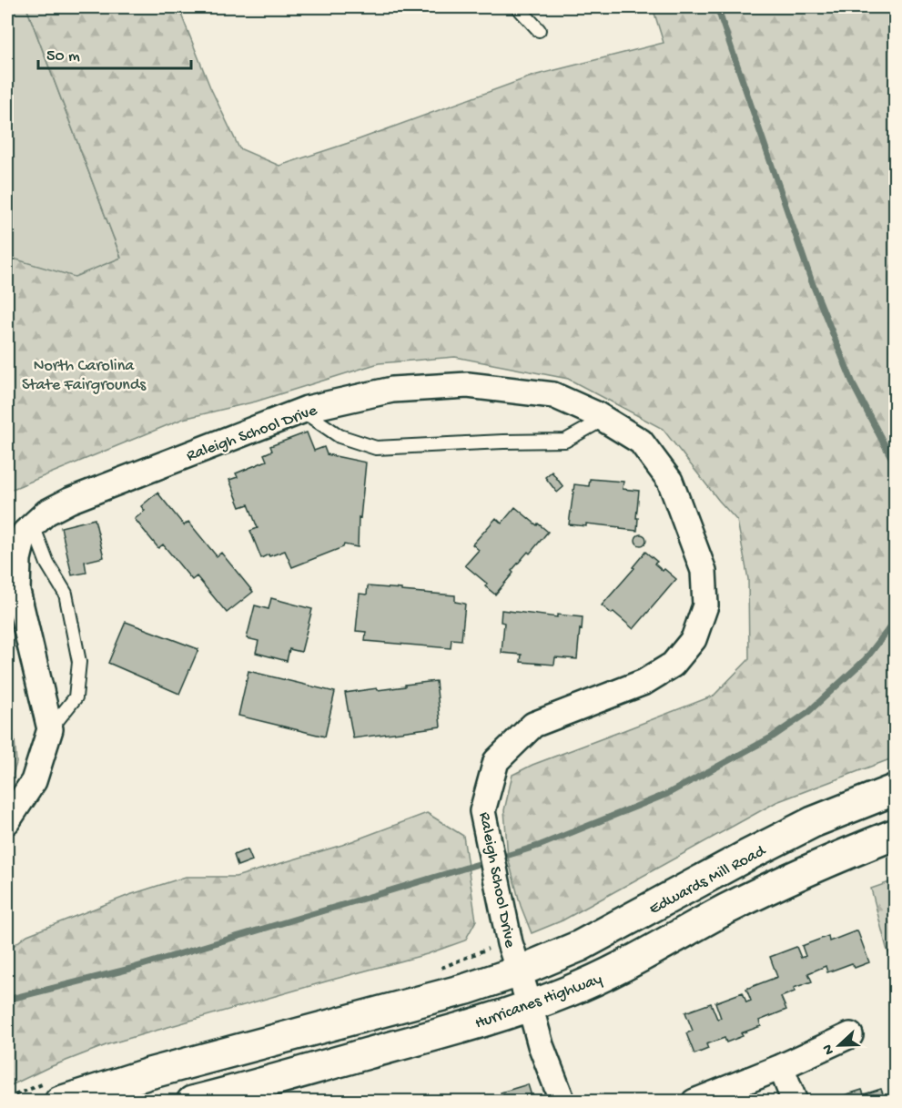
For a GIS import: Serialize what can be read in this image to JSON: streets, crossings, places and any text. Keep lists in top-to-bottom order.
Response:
{
  "streets": {
    "main road": ["Edwards Mill Road", "Hurricanes Highway"],
    "street": ["Raleigh School Drive"]
  },
  "crossings": [
    ["Raleigh School Drive", "Edwards Mill Road"],
    ["Raleigh School Drive", "Hurricanes Highway"],
    ["Edwards Mill Road", "Hurricanes Highway"]
  ],
  "parks": ["North Carolina State Fairgrounds"],
  "scale_bar": "50 m",
  "north": "left"
}
